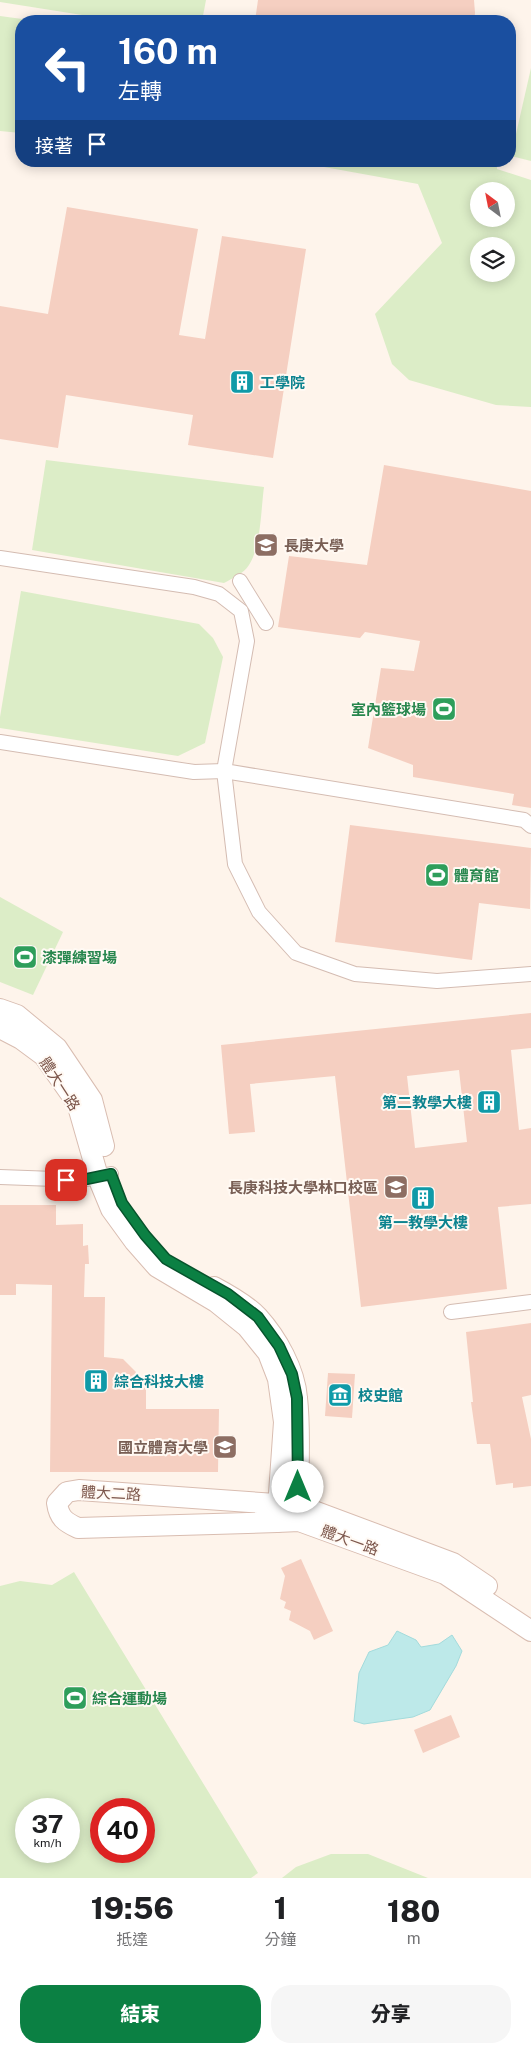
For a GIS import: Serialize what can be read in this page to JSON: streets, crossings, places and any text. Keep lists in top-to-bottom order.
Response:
{
  "streets": {
    "street": ["體大一路", "體大二路"]
  },
  "crossings": [
    ["體大一路", "體大二路"]
  ],
  "places": {
    "building": [
      "工學院",
      "第二教學大樓",
      "第一教學大樓",
      "綜合科技大樓"
    ],
    "school or university": ["長庚大學", "長庚科技大學林口校區", "國立體育大學"],
    "sports": [
      "室內籃球場",
      "體育館",
      "漆彈練習場",
      "綜合運動場"
    ],
    "museum": ["校史館"]
  },
  "north": "top left",
  "page": {
    "turn": ["160 m", "左轉"],
    "then": "接著",
    "speed": "37 km/h",
    "limit": "40",
    "eta": [
      "19:56",
      "抵達",
      "1",
      "分鐘",
      "180",
      "m"
    ],
    "buttons": ["結束", "分享"]
  }
}
